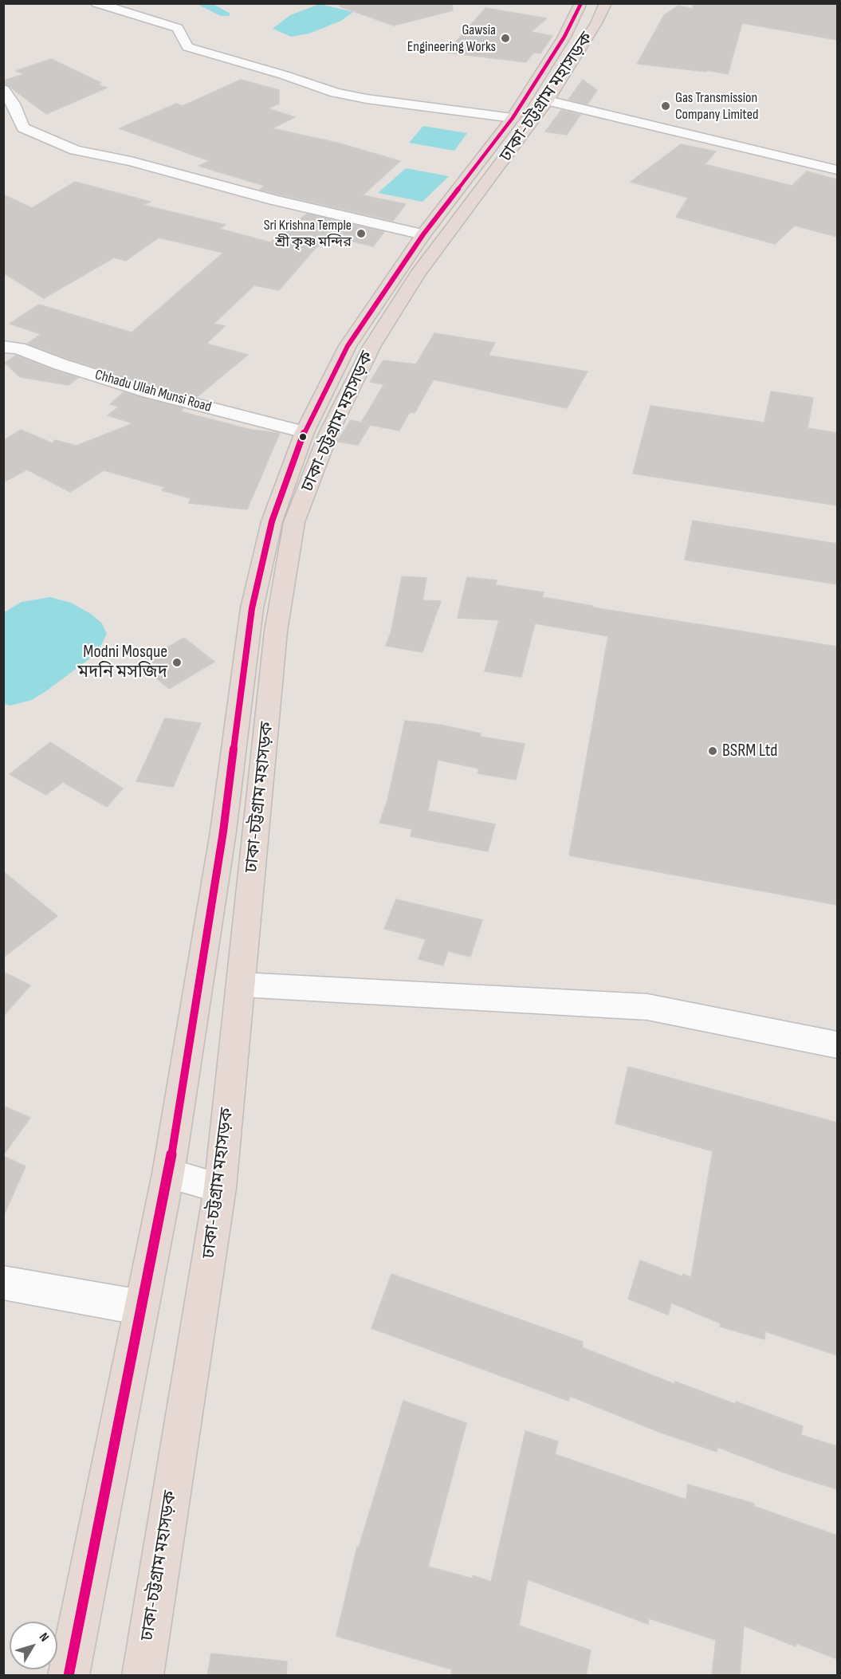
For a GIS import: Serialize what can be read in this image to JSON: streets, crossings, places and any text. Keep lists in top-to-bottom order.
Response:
{
  "streets": {
    "highway": ["ঢাকা-চট্টগ্রাম মহাসড়ক"],
    "street": ["Chhadu Ullah Munsi Road"]
  },
  "crossings": [
    ["ঢাকা-চট্টগ্রাম মহাসড়ক", "Chhadu Ullah Munsi Road"]
  ],
  "places": [
    "Gawsia Engineering Works",
    "Gas Transmission Company Limited",
    "Sri Krishna Temple শ্রী কৃষ্ণ মন্দির",
    "Modni Mosque মদনি মসজিদ",
    "BSRM Ltd"
  ],
  "north": "top right"
}
